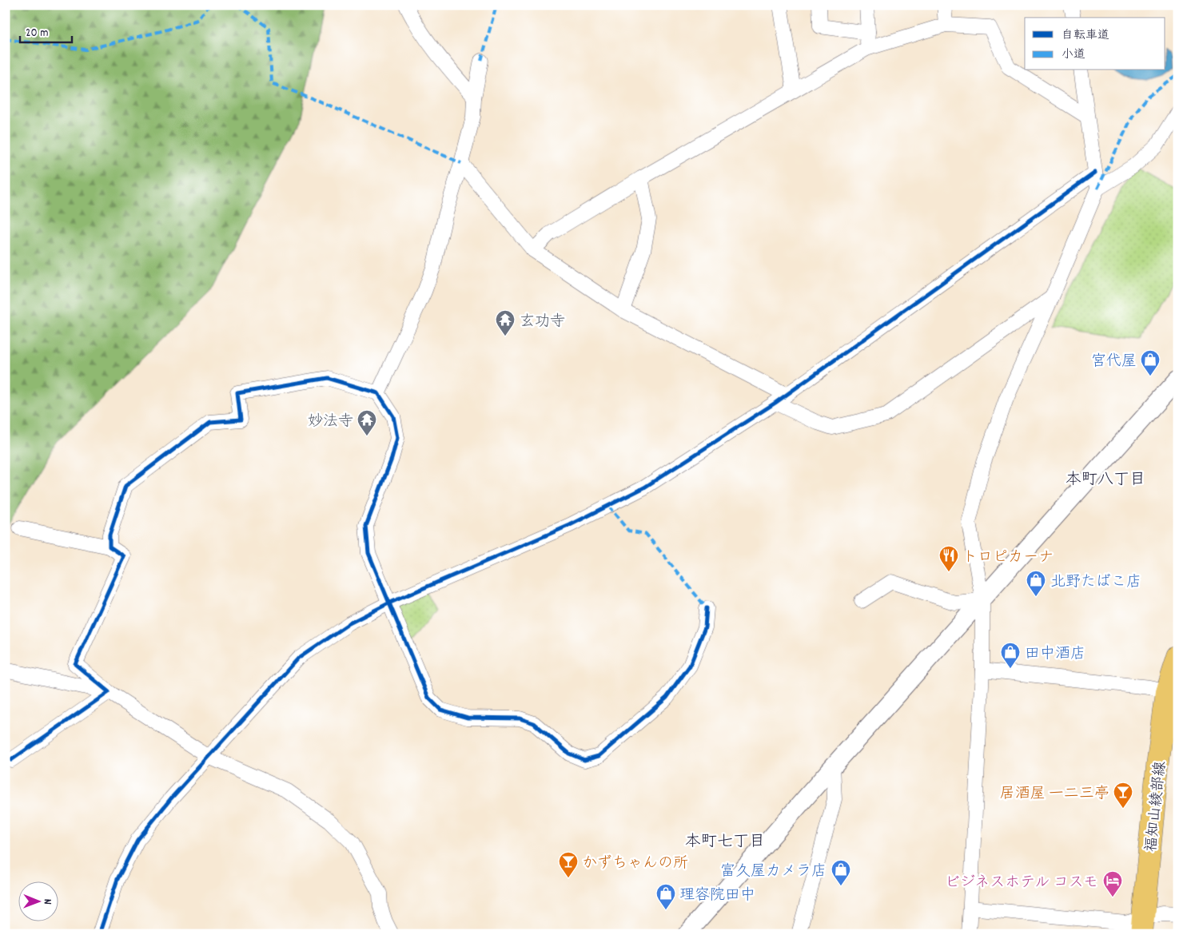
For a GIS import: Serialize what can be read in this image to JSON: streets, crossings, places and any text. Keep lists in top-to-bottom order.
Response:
{
  "streets": {
    "main road": ["福知山綾部線"]
  },
  "districts": ["本町八丁目", "本町七丁目"],
  "places": {
    "temple": ["玄功寺", "妙法寺"],
    "shop": [
      "宮代屋",
      "北野たばこ店",
      "田中酒店",
      "富久屋カメラ店",
      "理容院田中"
    ],
    "restaurant": ["トロピカーナ"],
    "bar": ["居酒屋 一二三亭", "かずちゃんの所"],
    "hotel": ["ビジネスホテル コスモ"]
  },
  "legend": ["自転車道", "小道"],
  "scale_bar": "20 m",
  "north": "right"
}
